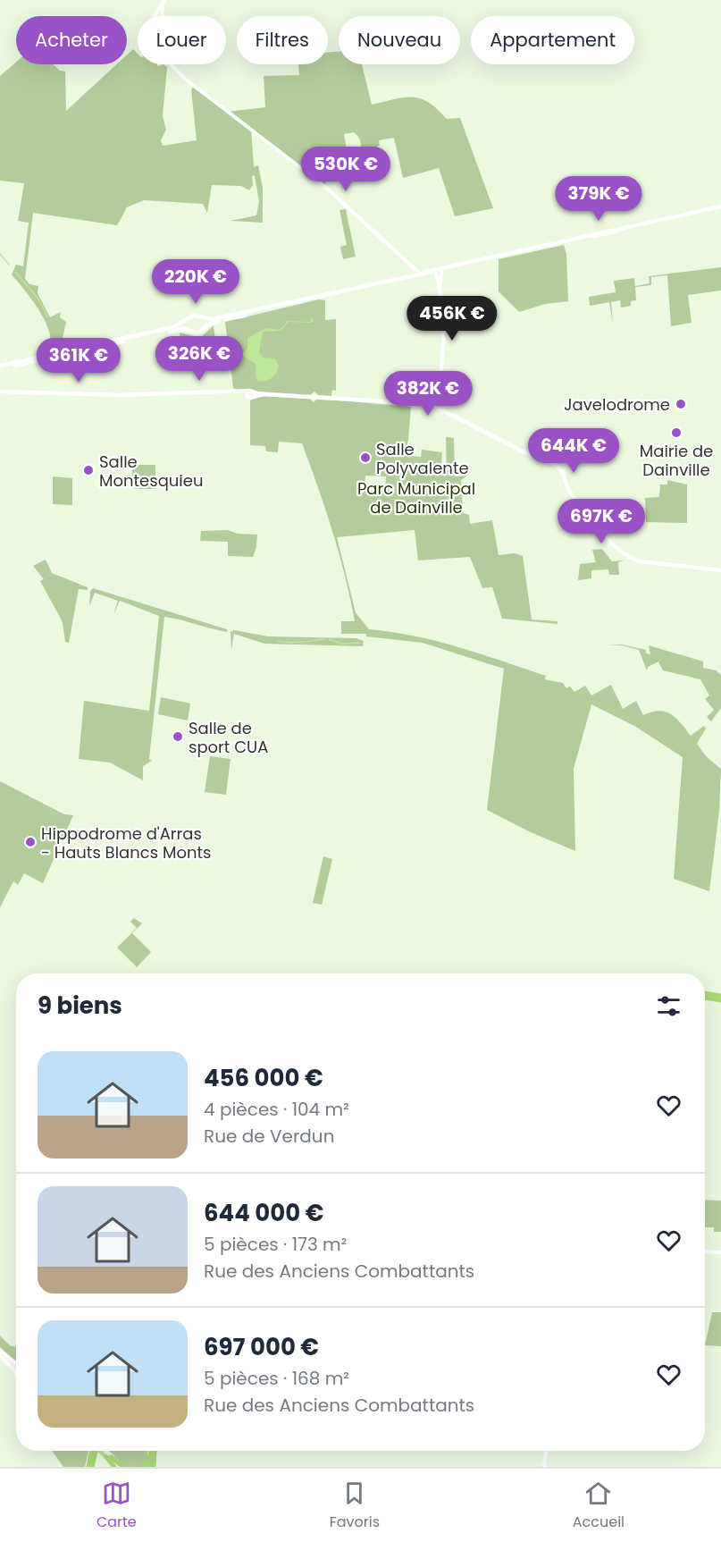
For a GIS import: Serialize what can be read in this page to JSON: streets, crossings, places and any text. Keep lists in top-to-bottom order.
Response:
{
  "parks": ["Parc Municipal de Dainville"],
  "places": [
    "Javelodrome",
    "Mairie de Dainville",
    "Salle Polyvalente",
    "Salle Montesquieu",
    "Salle de sport CUA",
    "Hippodrome d'Arras - Hauts Blancs Monts"
  ],
  "page": {
    "chip": [
      "Acheter",
      "Louer",
      "Filtres",
      "Nouveau",
      "Appartement"
    ],
    "price": [
      "530K €",
      "379K €",
      "220K €",
      "456K €",
      "326K €",
      "361K €",
      "382K €",
      "644K €",
      "697K €"
    ],
    "heading": "9 biens",
    "list": [
      {
        "name": "456 000 €",
        "note": "4 pièces · 104 m² · Rue de Verdun"
      },
      {
        "name": "644 000 €",
        "note": "5 pièces · 173 m² · Rue des Anciens Combattants"
      },
      {
        "name": "697 000 €",
        "note": "5 pièces · 168 m² · Rue des Anciens Combattants"
      }
    ],
    "tabs": ["Carte", "Favoris", "Accueil"]
  }
}
